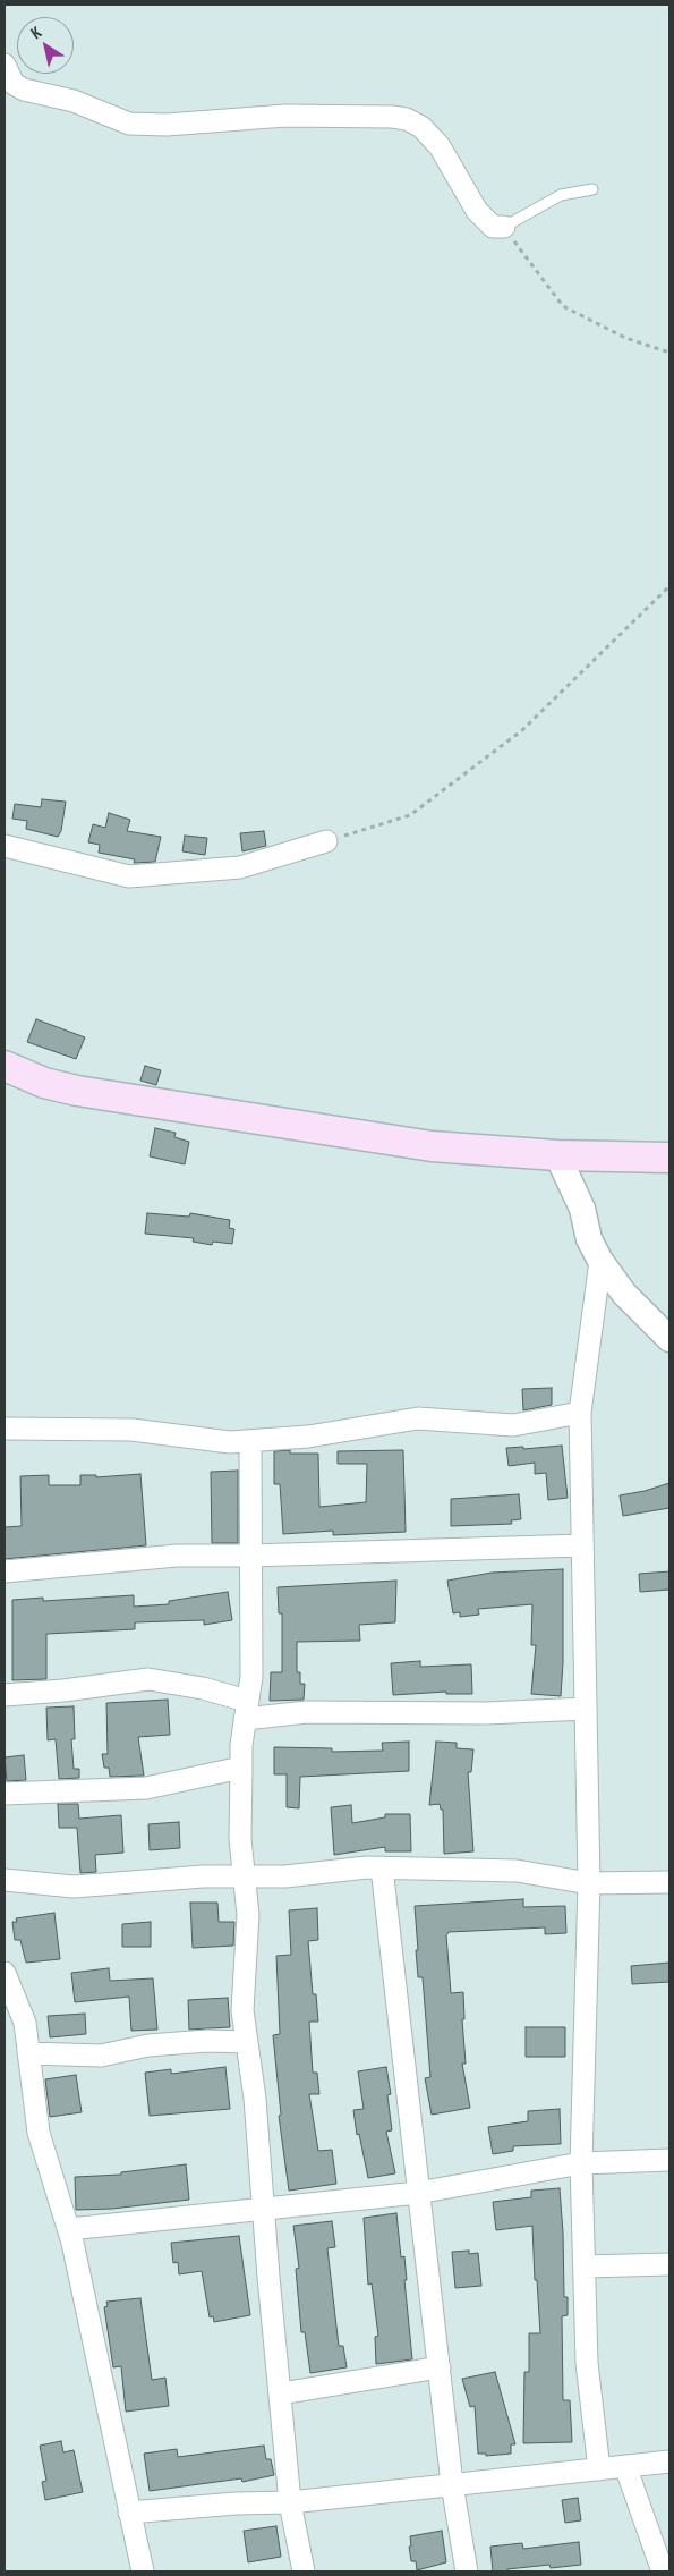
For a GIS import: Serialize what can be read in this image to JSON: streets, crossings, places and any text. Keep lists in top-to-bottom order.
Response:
{
  "north": "top left"
}
